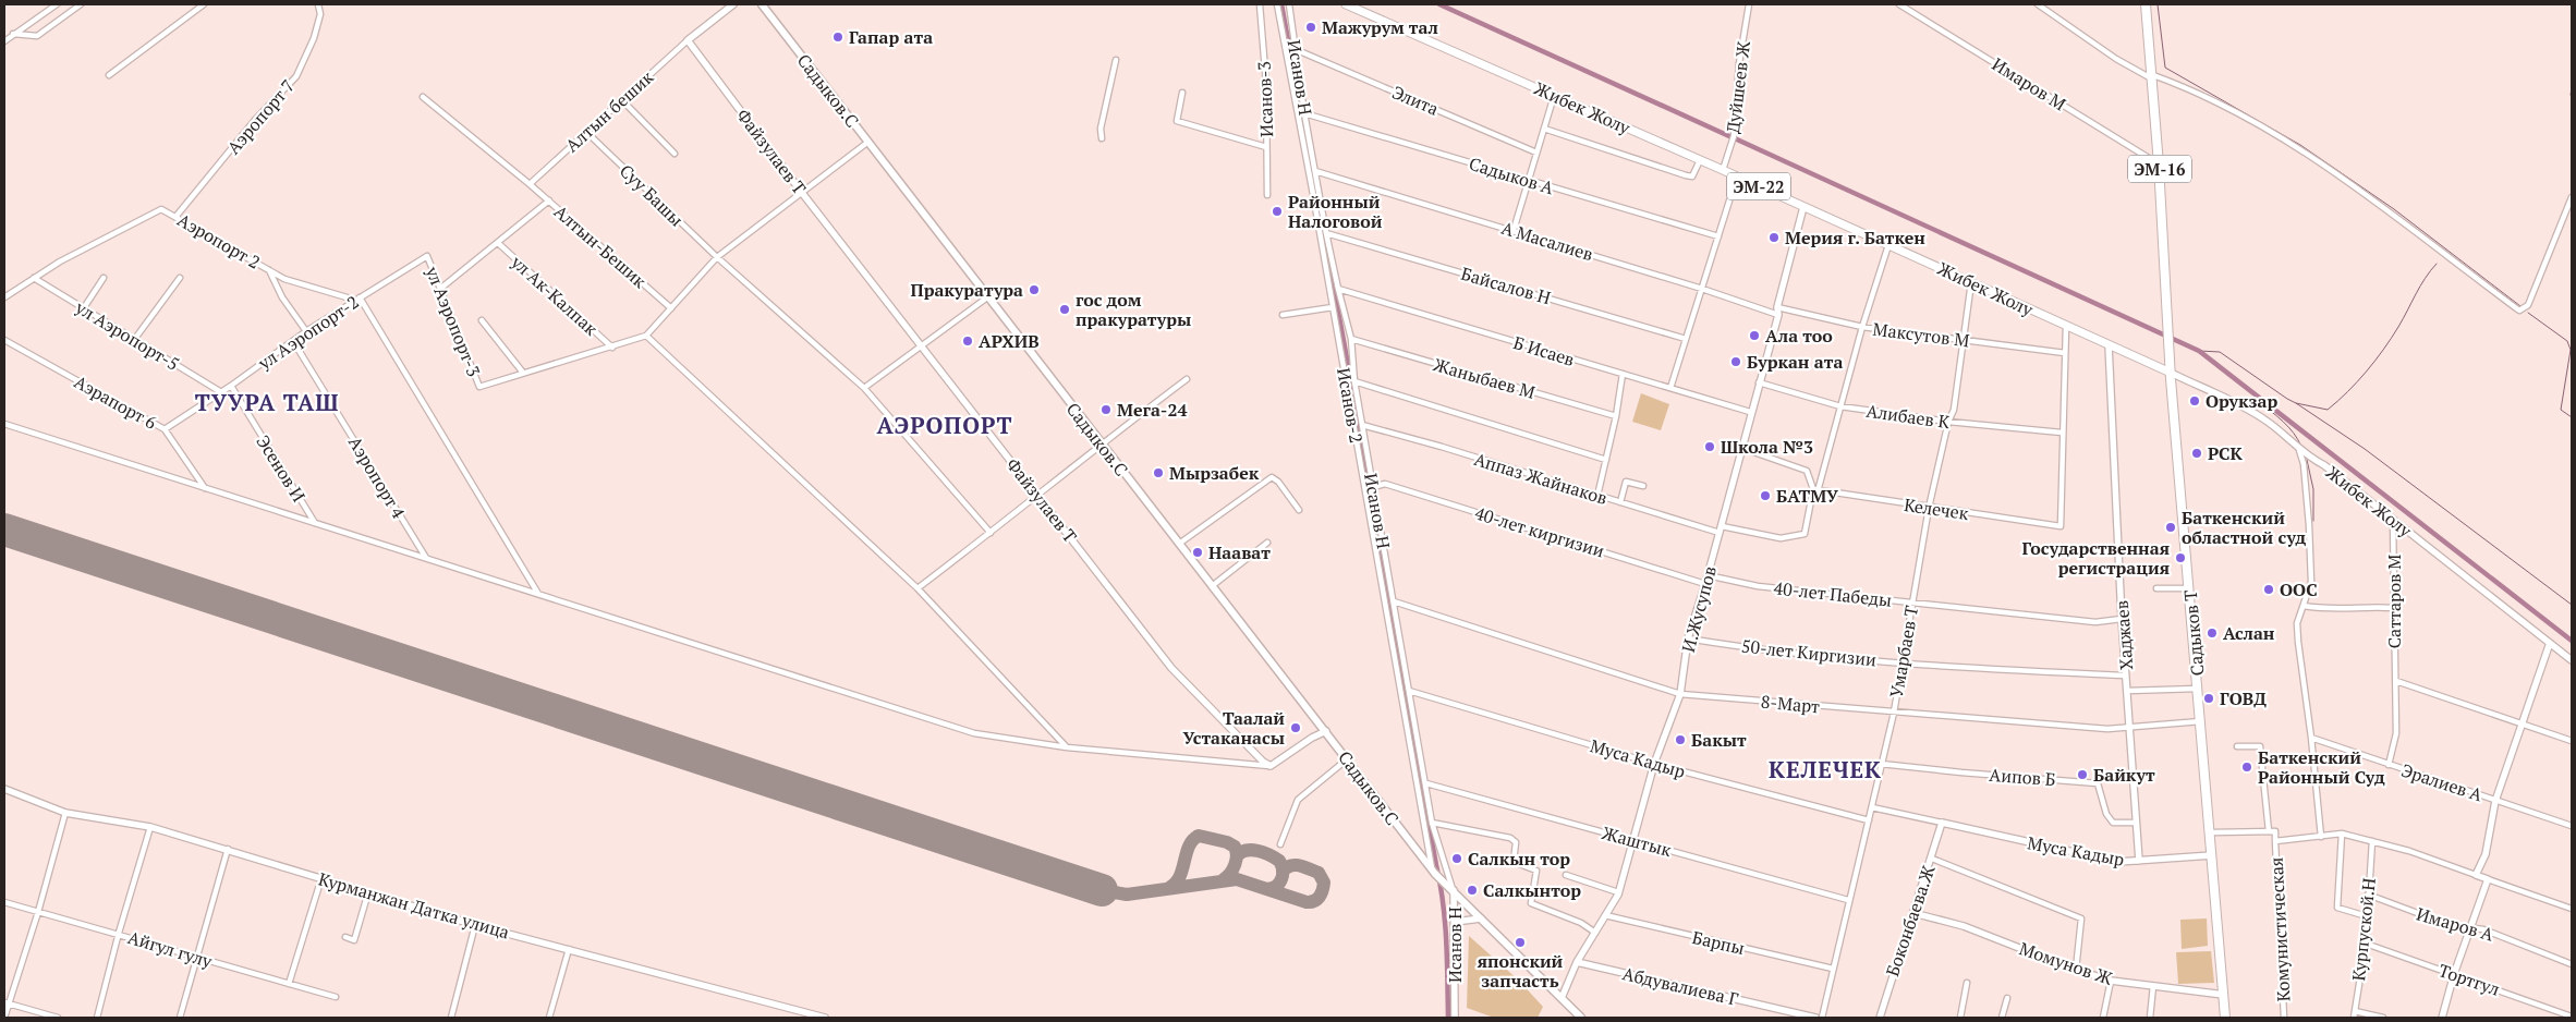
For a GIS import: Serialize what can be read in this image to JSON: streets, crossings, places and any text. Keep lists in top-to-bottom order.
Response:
{
  "streets": {
    "highway": ["ЭМ-16", "Садыков Т"],
    "main road": ["Садыков.С", "Жибек Жолу", "ЭМ-22"],
    "street": [
      "Исанов Н",
      "Имаров М",
      "Дуйшеев Ж",
      "Исанов-3",
      "Элита",
      "Алтын бешик",
      "Аэропорт 7",
      "Файзулаев Т",
      "Садыков А",
      "Суу Башы",
      "Аэропорт 2",
      "А Масалиев",
      "Алтын-Бешик",
      "Байсалов Н",
      "ул Ак-Калпак",
      "ул Аэропорт-3",
      "ул Аэропорт-2",
      "Максутов М",
      "ул Аэропорт-5",
      "Б Исаев",
      "Жаныбаев М",
      "Аэрапорт 6",
      "Исанов-2",
      "Алибаев К",
      "Эсенов И",
      "Аэропорт 4",
      "Аппаз Жайнаков",
      "Келечек",
      "40-лет киргизии",
      "40-лет Пабеды",
      "Саттаров М",
      "И.Жусупов",
      "Хаджаев",
      "Умарбаев Т",
      "50-лет Киргизии",
      "8-Март",
      "Муса Кадыр",
      "Аипов Б",
      "Эралиев А",
      "Жаштык",
      "Курманжан Датка улица",
      "Боконбаева.Ж",
      "Имаров А",
      "Комунистическая",
      "Курпуской.Н",
      "Барпы",
      "Айгул гулу",
      "Момунов Ж",
      "Тортгул",
      "Абдувалиева Г"
    ]
  },
  "crossings": [
    ["Исанов Н", "Садыков.С"],
    ["Исанов Н", "Элита"],
    ["Исанов Н", "Садыков А"],
    ["Исанов Н", "А Масалиев"],
    ["Исанов Н", "Байсалов Н"],
    ["Исанов Н", "Б Исаев"],
    ["Исанов Н", "Жаныбаев М"],
    ["Исанов Н", "Аппаз Жайнаков"],
    ["Исанов Н", "40-лет киргизии"],
    ["Исанов Н", "8-Март"],
    ["Исанов Н", "Муса Кадыр"],
    ["Исанов Н", "Жаштык"],
    ["Имаров М", "ЭМ-16"],
    ["Дуйшеев Ж", "Жибек Жолу"],
    ["Садыков.С", "Исанов-2"],
    ["Жибек Жолу", "ЭМ-16"],
    ["Жибек Жолу", "Саттаров М"],
    ["Жибек Жолу", "И.Жусупов"],
    ["Жибек Жолу", "Садыков Т"],
    ["Жибек Жолу", "Хаджаев"],
    ["Жибек Жолу", "Умарбаев Т"],
    ["Алтын бешик", "Файзулаев Т"],
    ["Алтын бешик", "Суу Башы"],
    ["Алтын бешик", "Алтын-Бешик"],
    ["Аэропорт 7", "Аэропорт 2"],
    ["ЭМ-16", "Садыков Т"],
    ["Аэропорт 2", "ул Аэропорт-2"],
    ["Аэропорт 2", "ул Аэропорт-5"],
    ["А Масалиев", "Максутов М"],
    ["А Масалиев", "И.Жусупов"],
    ["ул Аэропорт-3", "ул Аэропорт-2"],
    ["ул Аэропорт-2", "ул Аэропорт-5"],
    ["ул Аэропорт-2", "Аэрапорт 6"],
    ["ул Аэропорт-2", "Эсенов И"],
    ["ул Аэропорт-2", "Аэропорт 4"],
    ["Максутов М", "И.Жусупов"],
    ["Максутов М", "Умарбаев Т"],
    ["Б Исаев", "И.Жусупов"],
    ["Алибаев К", "Келечек"],
    ["Алибаев К", "И.Жусупов"],
    ["Алибаев К", "Умарбаев Т"],
    ["Аппаз Жайнаков", "Келечек"],
    ["Аппаз Жайнаков", "И.Жусупов"],
    ["Келечек", "Умарбаев Т"],
    ["40-лет киргизии", "И.Жусупов"],
    ["40-лет Пабеды", "И.Жусупов"],
    ["40-лет Пабеды", "Хаджаев"],
    ["40-лет Пабеды", "Умарбаев Т"],
    ["Саттаров М", "Эралиев А"],
    ["И.Жусупов", "50-лет Киргизии"],
    ["И.Жусупов", "8-Март"],
    ["И.Жусупов", "Муса Кадыр"],
    ["И.Жусупов", "Жаштык"],
    ["И.Жусупов", "Барпы"],
    ["И.Жусупов", "Абдувалиева Г"],
    ["Садыков Т", "8-Март"],
    ["Садыков Т", "Муса Кадыр"],
    ["Садыков Т", "Момунов Ж"],
    ["Хаджаев", "50-лет Киргизии"],
    ["Хаджаев", "8-Март"],
    ["Хаджаев", "Муса Кадыр"],
    ["Хаджаев", "Аипов Б"],
    ["Умарбаев Т", "50-лет Киргизии"],
    ["Умарбаев Т", "8-Март"],
    ["Умарбаев Т", "Муса Кадыр"],
    ["Умарбаев Т", "Аипов Б"],
    ["Умарбаев Т", "Жаштык"],
    ["Умарбаев Т", "Барпы"],
    ["Муса Кадыр", "Боконбаева.Ж"],
    ["Боконбаева.Ж", "Момунов Ж"],
    ["Имаров А", "Курпуской.Н"],
    ["Курпуской.Н", "Тортгул"]
  ],
  "districts": ["ТУУРА ТАШ", "АЭРОПОРТ", "КЕЛЕЧЕК"],
  "places": [
    "Мажурум тал",
    "Гапар ата",
    "Районный Налоговой",
    "Мерия г. Бaткен",
    "Пракуратура",
    "гос дом пракуратуры",
    "Ала тоо",
    "АРХИВ",
    "Буркан ата",
    "Орукзар",
    "Мега-24",
    "Школа №3",
    "РСК",
    "Мырзабек",
    "БАТМУ",
    "Баткенский областной суд",
    "Наават",
    "Государственная регистрация",
    "ООС",
    "Аслан",
    "ГОВД",
    "Таалай Устаканасы",
    "Бакыт",
    "Баткенский Районный Суд",
    "Байкут",
    "Салкын тор",
    "Салкынтор",
    "японский запчасть"
  ]
}
